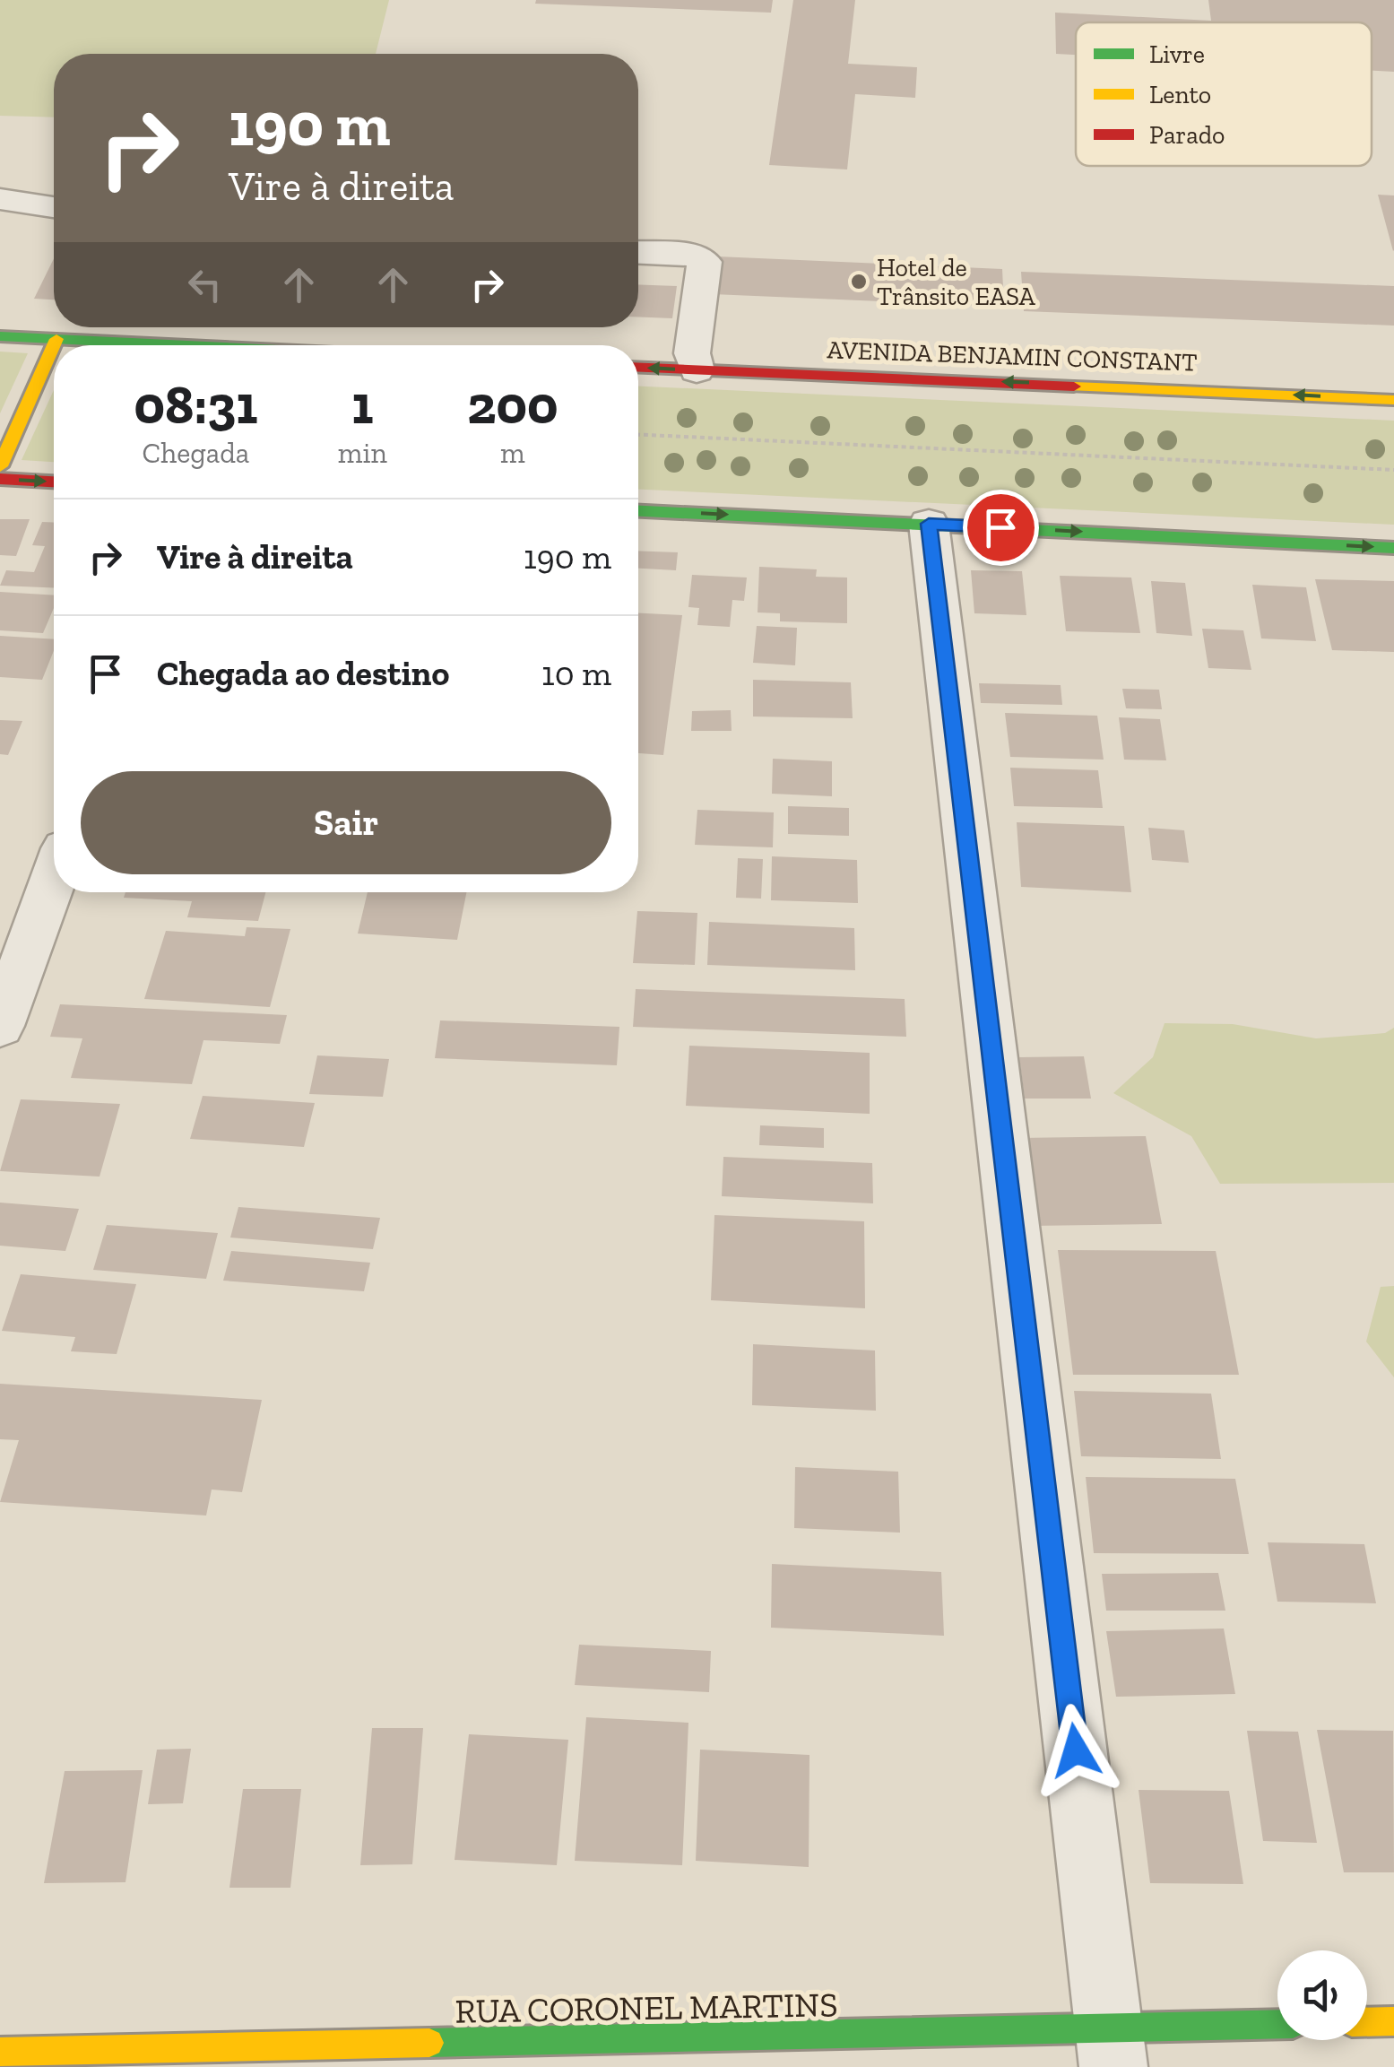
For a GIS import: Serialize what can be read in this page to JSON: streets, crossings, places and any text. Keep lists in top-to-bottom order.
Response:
{
  "streets": {
    "main road": ["AVENIDA BENJAMIN CONSTANT", "RUA CORONEL MARTINS"]
  },
  "places": ["Hotel de Trânsito EASA"],
  "legend": ["Livre", "Lento", "Parado"],
  "page": {
    "turn": ["190 m", "Vire à direita"],
    "eta": [
      "08:31",
      "Chegada",
      "1",
      "min",
      "200",
      "m"
    ],
    "list": [
      {
        "name": "Vire à direita",
        "value": "190 m"
      },
      {
        "name": "Chegada ao destino",
        "value": "10 m"
      }
    ],
    "buttons": "Sair"
  }
}
